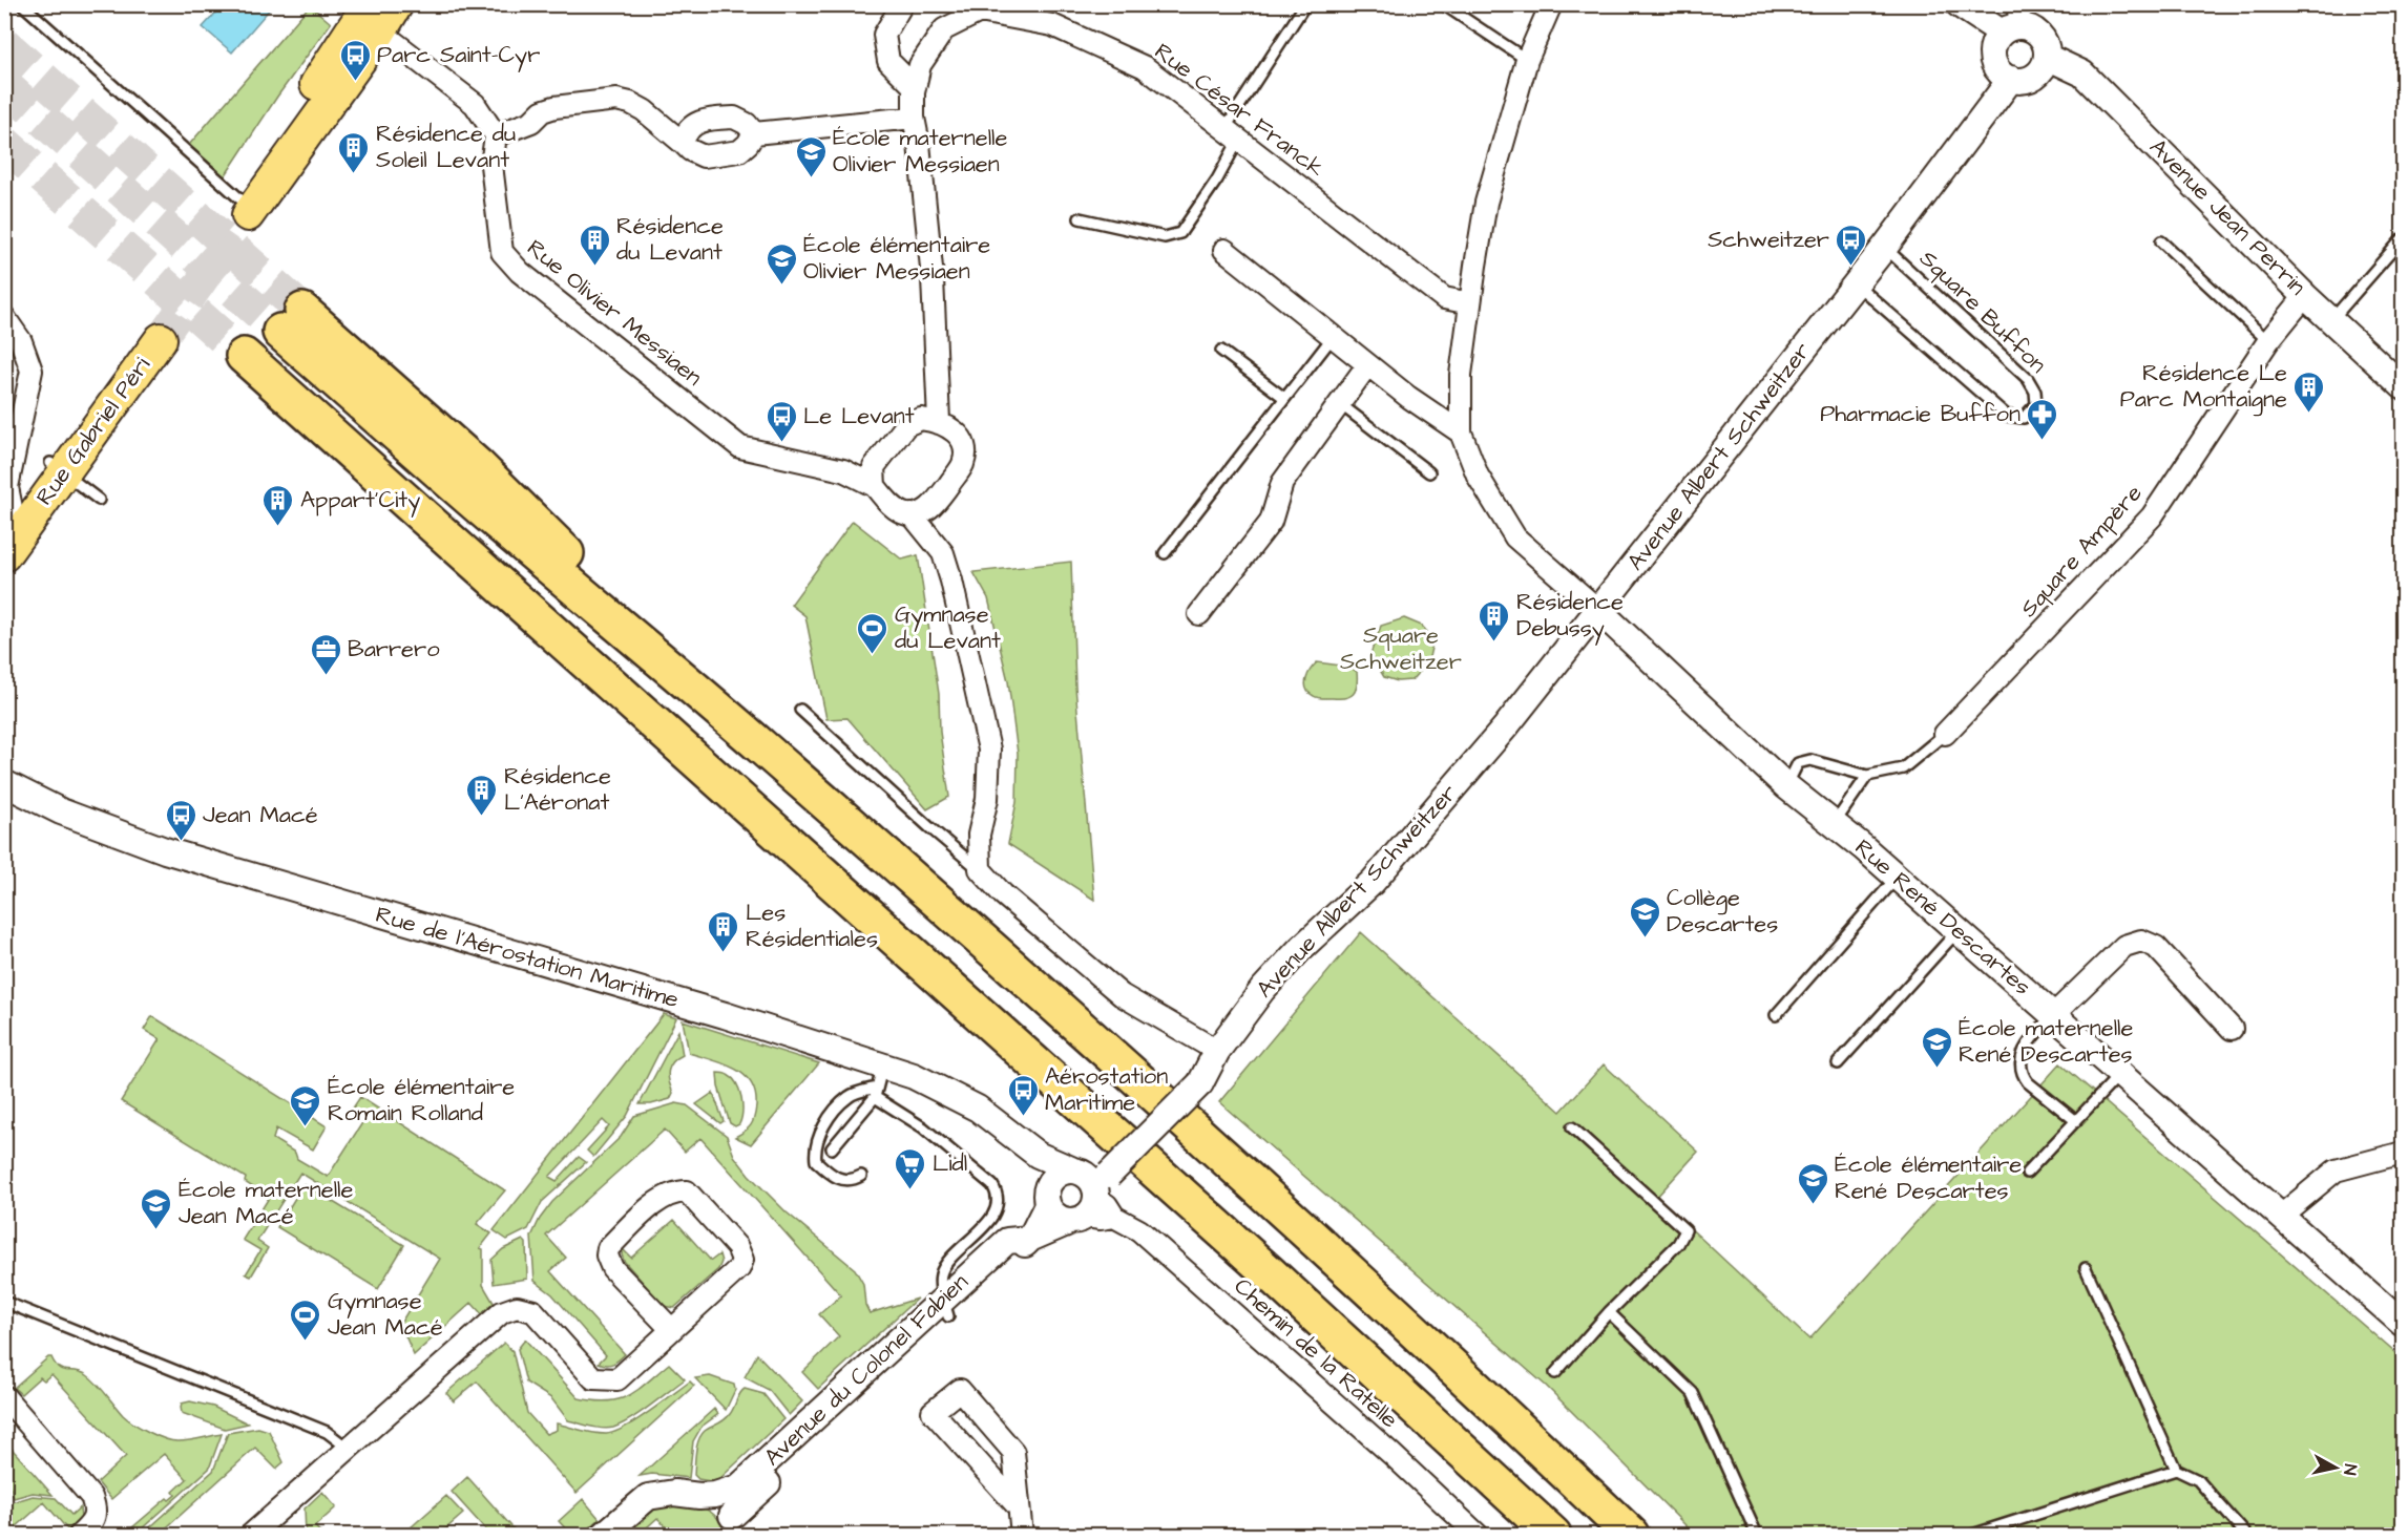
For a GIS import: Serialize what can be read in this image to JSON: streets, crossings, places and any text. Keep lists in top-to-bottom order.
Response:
{
  "streets": {
    "main road": ["Rue Gabriel Péri"],
    "street": [
      "Rue César Franck",
      "Avenue Jean Perrin",
      "Rue Olivier Messiaen",
      "Avenue Albert Schweitzer",
      "Square Ampère",
      "Rue René Descartes",
      "Rue de l'Aérostation Maritime",
      "Chemin de la Ratelle",
      "Avenue du Colonel Fabien"
    ],
    "lane": ["Square Buffon"]
  },
  "crossings": [
    ["Rue César Franck", "Rue Olivier Messiaen"],
    ["Avenue Jean Perrin", "Avenue Albert Schweitzer"],
    ["Avenue Jean Perrin", "Square Ampère"],
    ["Square Buffon", "Avenue Albert Schweitzer"],
    ["Avenue Albert Schweitzer", "Rue René Descartes"],
    ["Avenue Albert Schweitzer", "Avenue du Colonel Fabien"],
    ["Rue de l'Aérostation Maritime", "Chemin de la Ratelle"],
    ["Rue de l'Aérostation Maritime", "Avenue du Colonel Fabien"],
    ["Chemin de la Ratelle", "Avenue du Colonel Fabien"]
  ],
  "parks": ["Square Schweitzer"],
  "places": {
    "bus stop": [
      "Parc Saint-Cyr",
      "Schweitzer",
      "Le Levant",
      "Jean Macé",
      "Aérostation Maritime"
    ],
    "building": [
      "Résidence du Soleil Levant",
      "Résidence du Levant",
      "Résidence Le Parc Montaigne",
      "Appart’City",
      "Résidence Debussy",
      "Résidence L'Aéronat",
      "Les Résidentiales"
    ],
    "school or university": [
      "École maternelle Olivier Messiaen",
      "École élémentaire Olivier Messiaen",
      "Collège Descartes",
      "École maternelle René Descartes",
      "École élémentaire Romain Rolland",
      "École élémentaire René Descartes",
      "École maternelle Jean Macé"
    ],
    "pharmacy": ["Pharmacie Buffon"],
    "sports": ["Gymnase du Levant", "Gymnase Jean Macé"],
    "office": ["Barrero"],
    "supermarket": ["Lidl"]
  },
  "north": "right"
}
